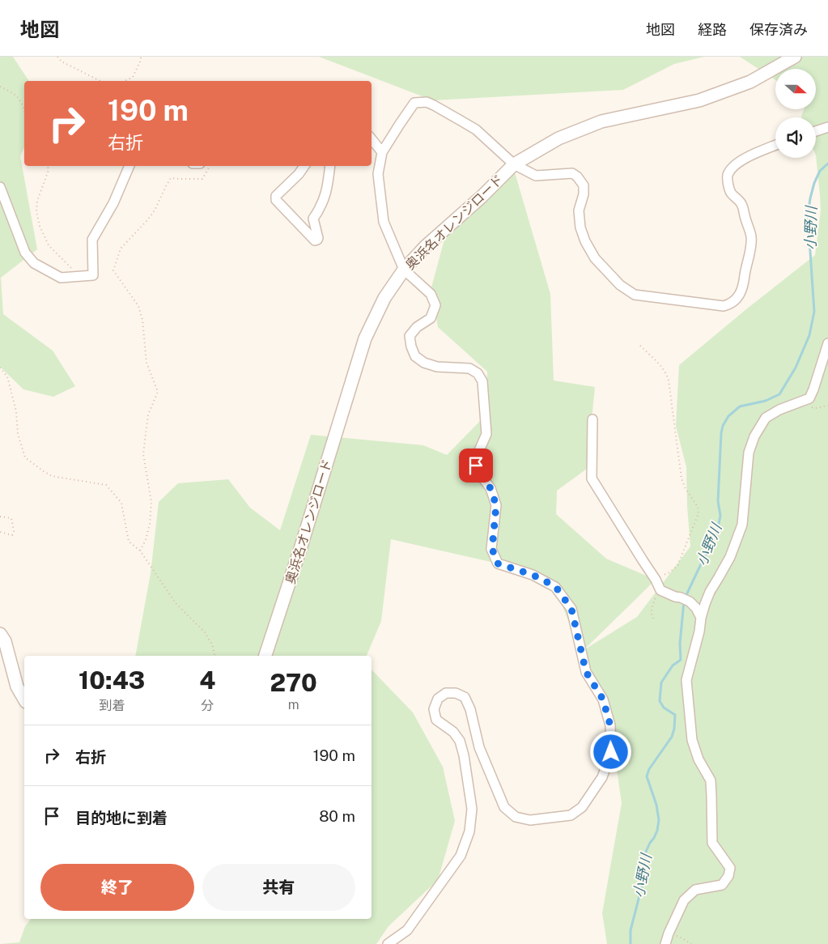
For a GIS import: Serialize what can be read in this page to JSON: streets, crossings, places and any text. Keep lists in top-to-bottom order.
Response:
{
  "streets": {
    "street": ["奥浜名オレンジロード"]
  },
  "water": ["小野川"],
  "north": "right",
  "page": {
    "header": "地図",
    "nav": ["地図", "経路", "保存済み"],
    "turn": ["190 m", "右折"],
    "eta": [
      "10:43",
      "到着",
      "4",
      "分",
      "270",
      "m"
    ],
    "list": [
      {
        "name": "右折",
        "value": "190 m"
      },
      {
        "name": "目的地に到着",
        "value": "80 m"
      }
    ],
    "buttons": ["終了", "共有"]
  }
}
